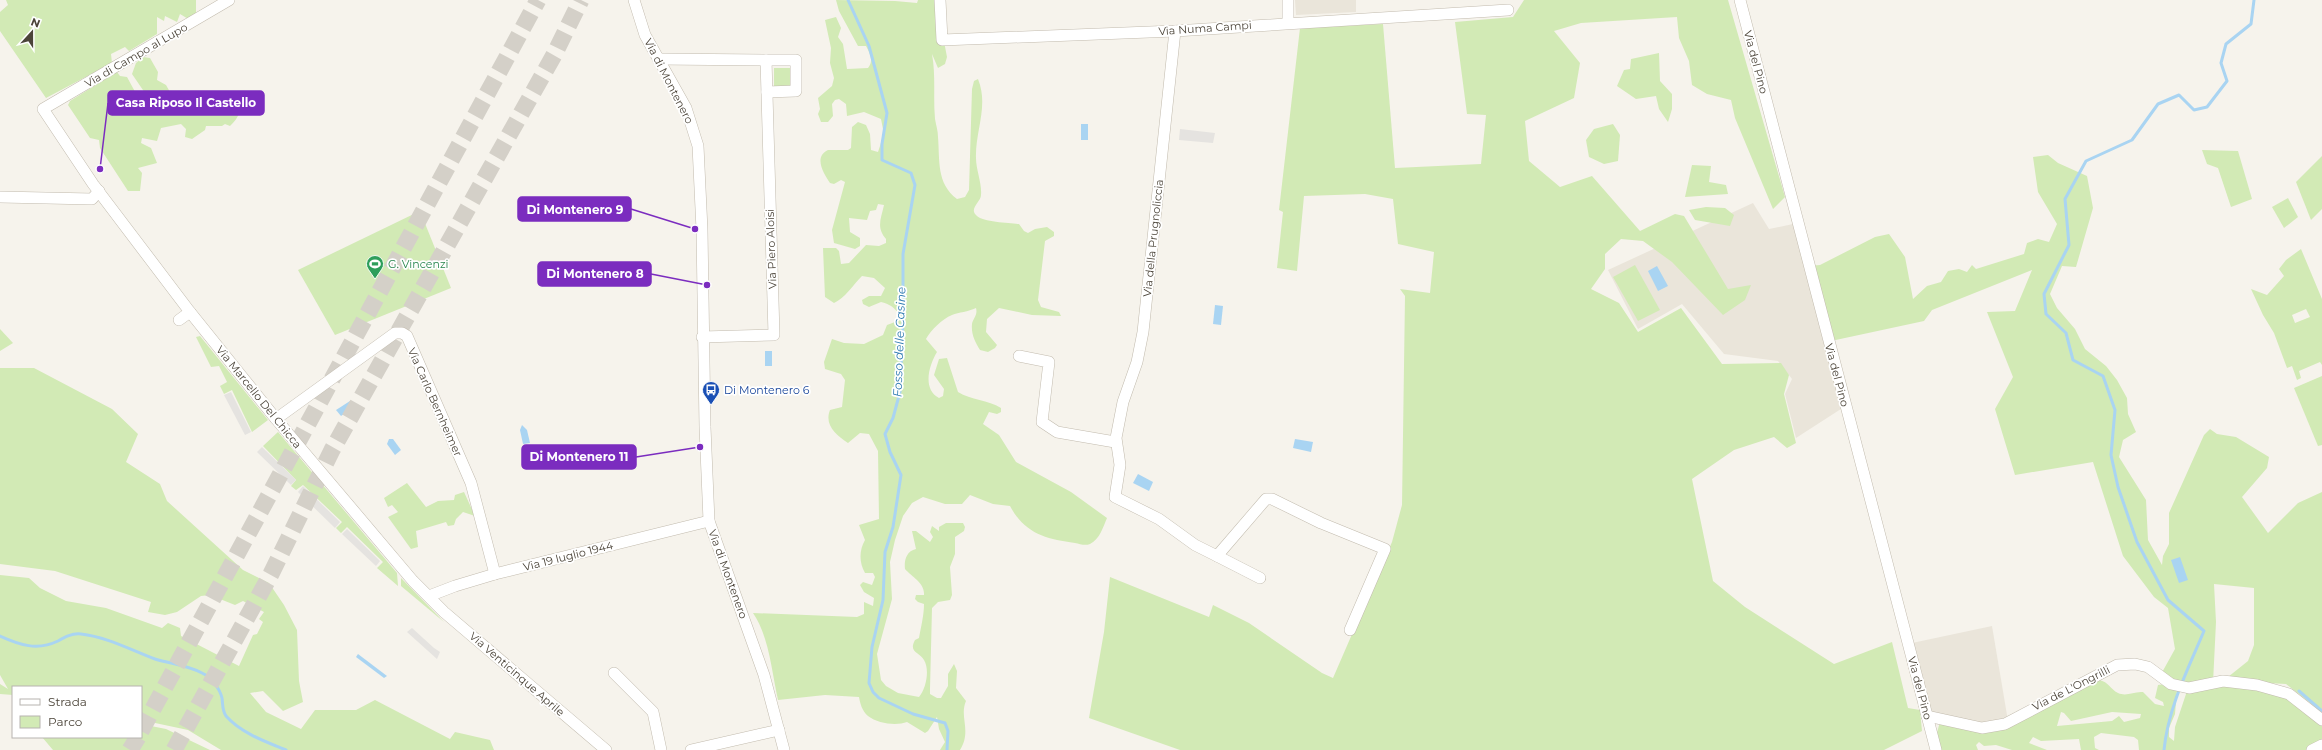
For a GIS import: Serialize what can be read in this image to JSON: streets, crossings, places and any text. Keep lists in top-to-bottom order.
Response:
{
  "streets": {
    "street": [
      "Via Numa Campi",
      "Via di Campo al Lupo",
      "Via del Pino",
      "Via di Montenero",
      "Via della Prugnoliccia",
      "Via Piero Aloisi",
      "Via Marcello Del Chicca",
      "Via Carlo Bernheimer",
      "Via 19 luglio 1944",
      "Via Venticinque Aprile",
      "Via de L'Ongrilli"
    ]
  },
  "crossings": [
    ["Via Numa Campi", "Via della Prugnoliccia"],
    ["Via di Campo al Lupo", "Via Marcello Del Chicca"],
    ["Via del Pino", "Via de L'Ongrilli"],
    ["Via di Montenero", "Via Piero Aloisi"],
    ["Via di Montenero", "Via 19 luglio 1944"],
    ["Via Marcello Del Chicca", "Via Carlo Bernheimer"],
    ["Via Marcello Del Chicca", "Via 19 luglio 1944"],
    ["Via Marcello Del Chicca", "Via Venticinque Aprile"],
    ["Via Carlo Bernheimer", "Via 19 luglio 1944"],
    ["Via 19 luglio 1944", "Via Venticinque Aprile"]
  ],
  "water": ["Fosso delle Casine"],
  "places": {
    "other": [
      "Casa Riposo Il Castello",
      "Di Montenero 9",
      "Di Montenero 8",
      "Di Montenero 11"
    ],
    "sports": ["G. Vincenzi"],
    "bus stop": ["Di Montenero 6"]
  },
  "legend": ["Strada", "Parco"],
  "north": "top"
}
